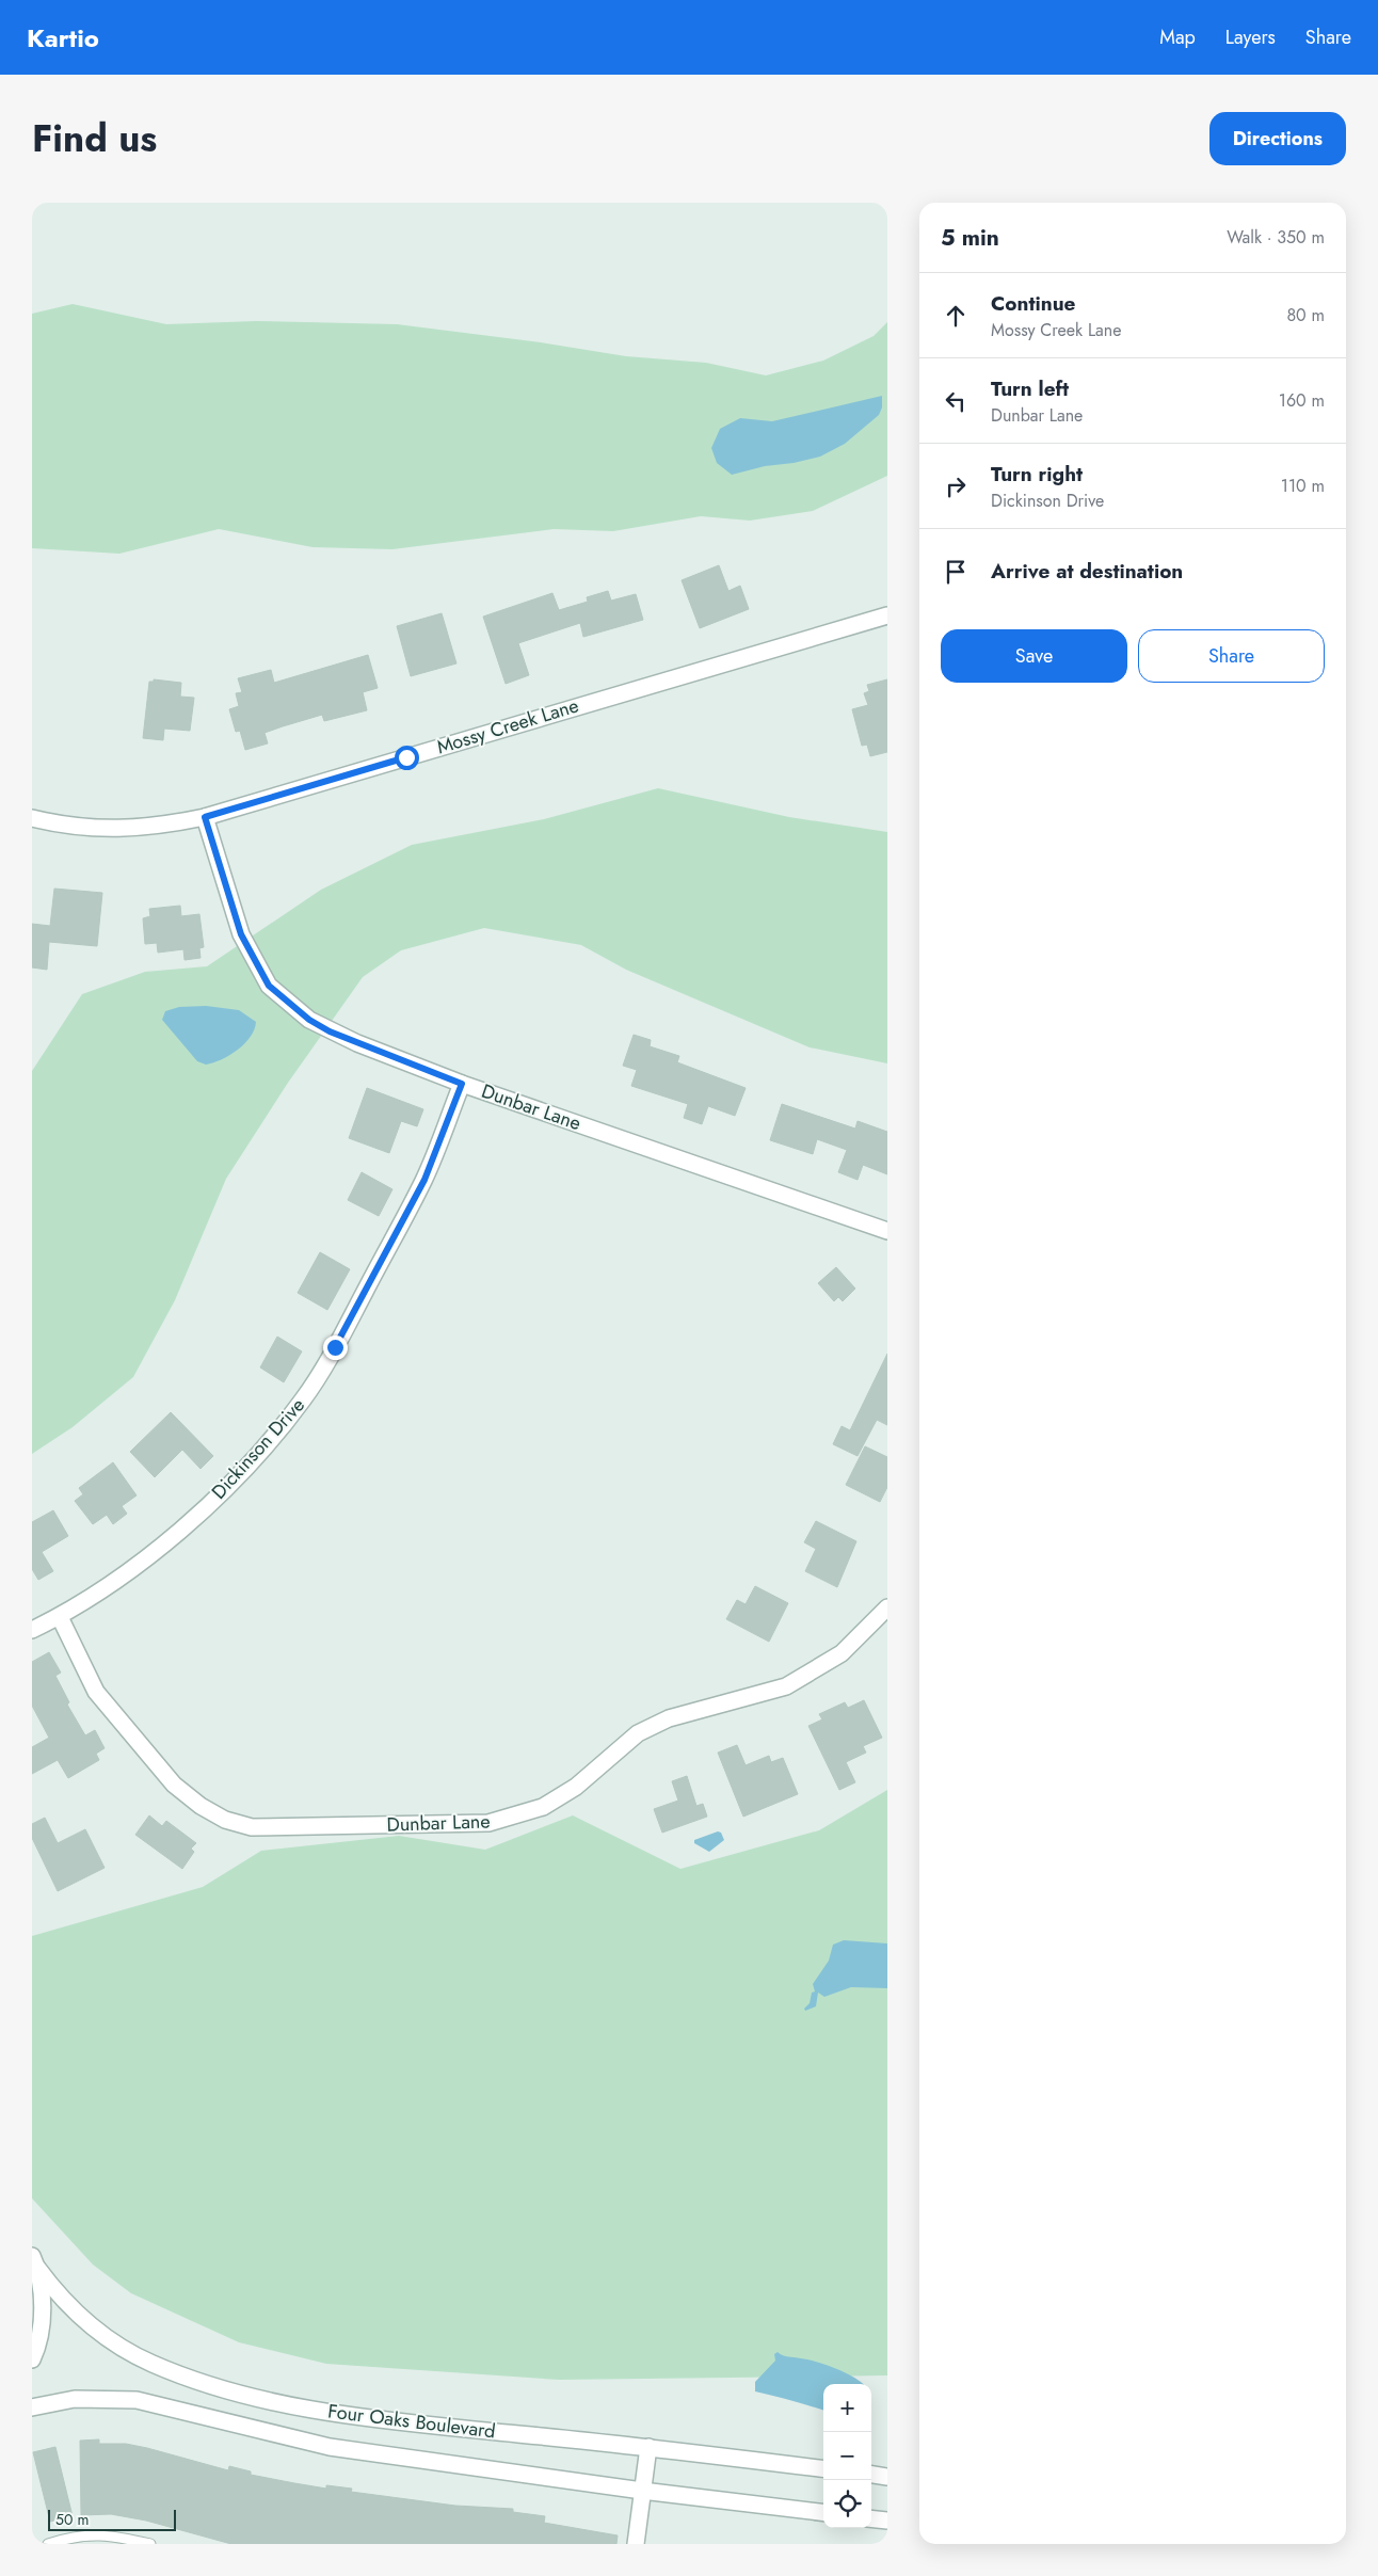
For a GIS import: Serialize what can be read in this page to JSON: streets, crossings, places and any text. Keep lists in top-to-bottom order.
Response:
{
  "streets": {
    "street": [
      "Mossy Creek Lane",
      "Dunbar Lane",
      "Dickinson Drive",
      "Four Oaks Boulevard"
    ]
  },
  "crossings": [
    ["Mossy Creek Lane", "Dunbar Lane"],
    ["Dunbar Lane", "Dickinson Drive"]
  ],
  "scale_bar": "50 m",
  "page": {
    "header": "Kartio",
    "nav": ["Map", "Layers", "Share"],
    "title": "Find us",
    "buttons": [
      "Directions",
      ["Save", "Share"]
    ],
    "heading": ["5 min", "Walk · 350 m"],
    "list": [
      ["Continue", "Mossy Creek Lane", "80 m"],
      ["Turn left", "Dunbar Lane", "160 m"],
      ["Turn right", "Dickinson Drive", "110 m"],
      "Arrive at destination"
    ],
    "map_buttons": ["+", "−"],
    "scale": "50 m"
  }
}
